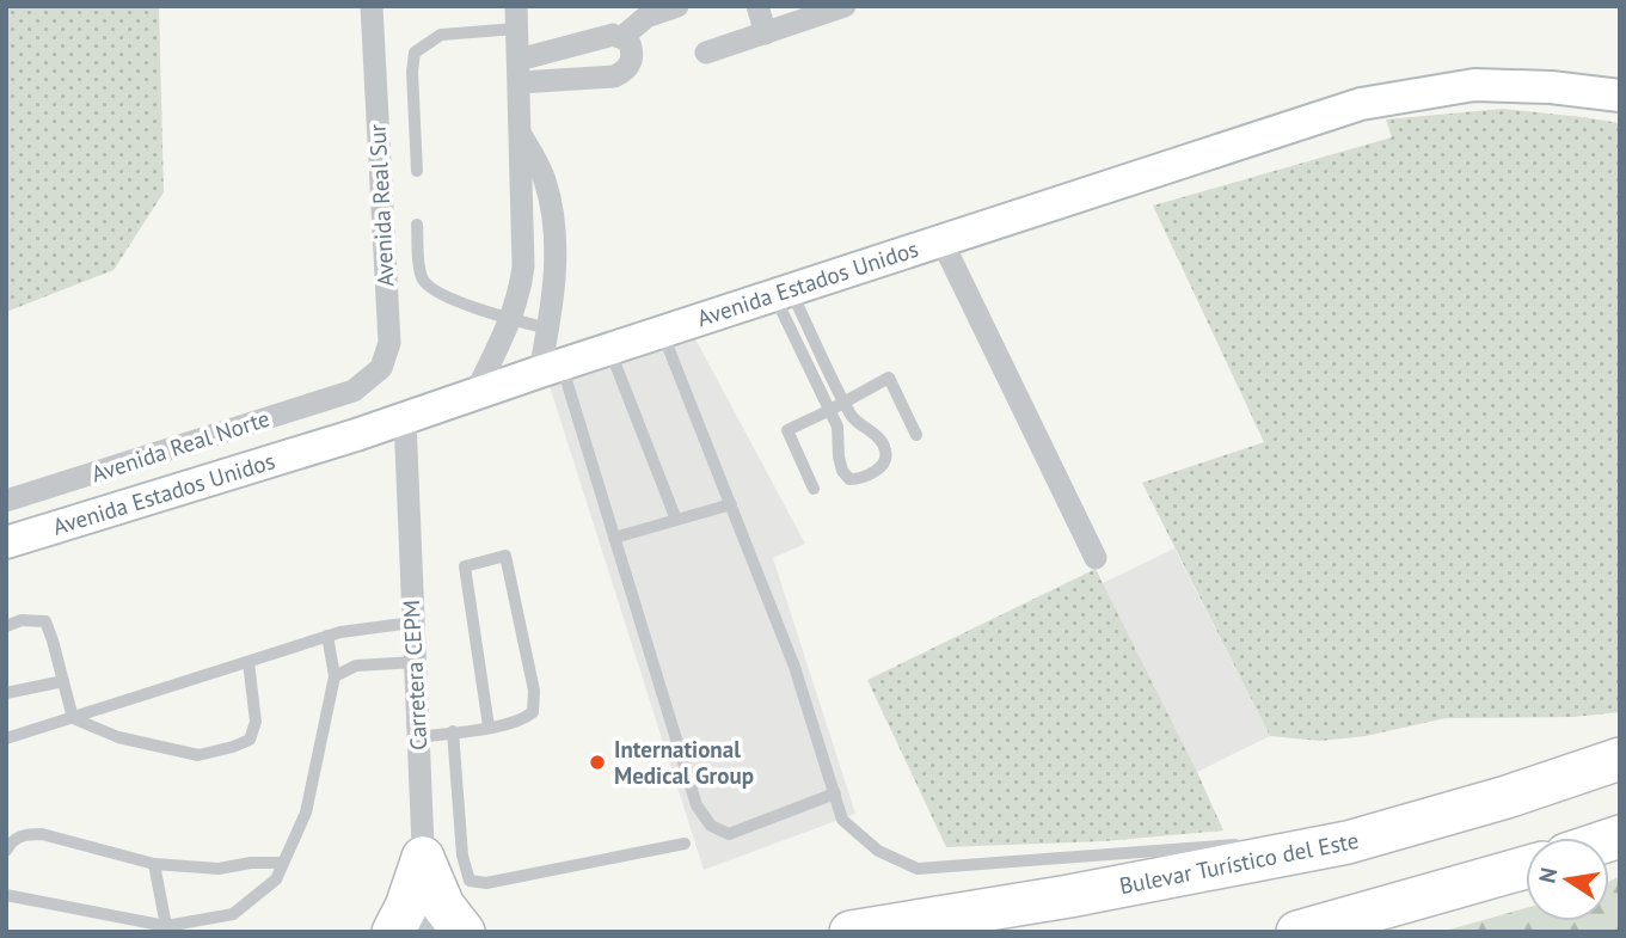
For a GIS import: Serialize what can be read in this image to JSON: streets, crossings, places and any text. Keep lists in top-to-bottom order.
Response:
{
  "streets": {
    "highway": ["Bulevar Turístico del Este"],
    "street": [
      "Avenida Real Sur",
      "Avenida Estados Unidos",
      "Avenida Real Norte",
      "Carretera CEPM"
    ]
  },
  "crossings": [
    ["Avenida Real Sur", "Avenida Real Norte"],
    ["Avenida Estados Unidos", "Carretera CEPM"]
  ],
  "places": ["International Medical Group"],
  "north": "left"
}
